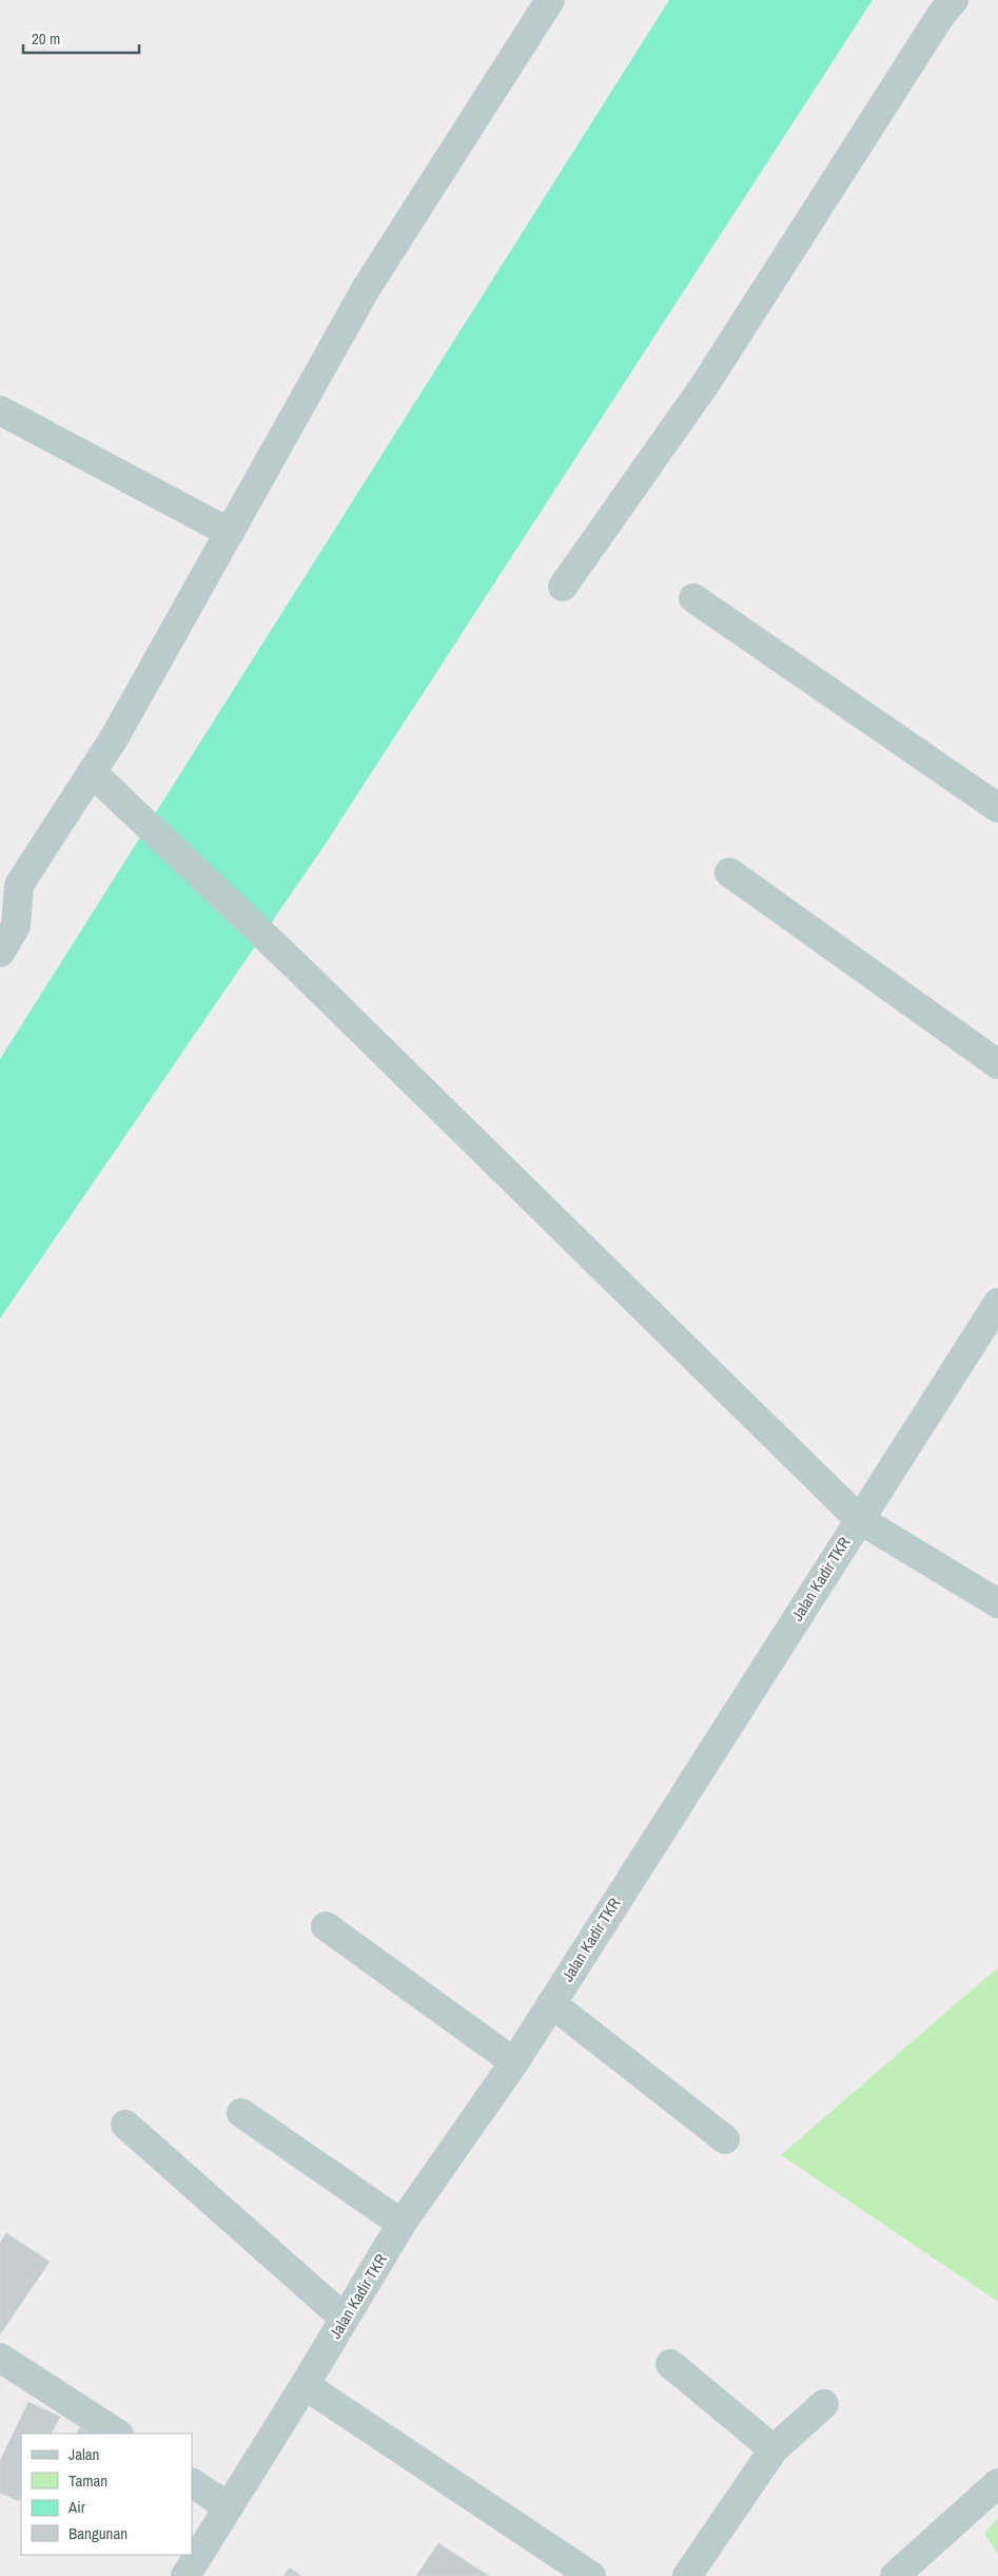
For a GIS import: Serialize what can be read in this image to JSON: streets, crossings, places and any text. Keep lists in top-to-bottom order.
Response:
{
  "streets": {
    "street": ["Jalan Kadir TKR"]
  },
  "legend": [
    "Jalan",
    "Taman",
    "Air",
    "Bangunan"
  ],
  "scale_bar": "20 m"
}
